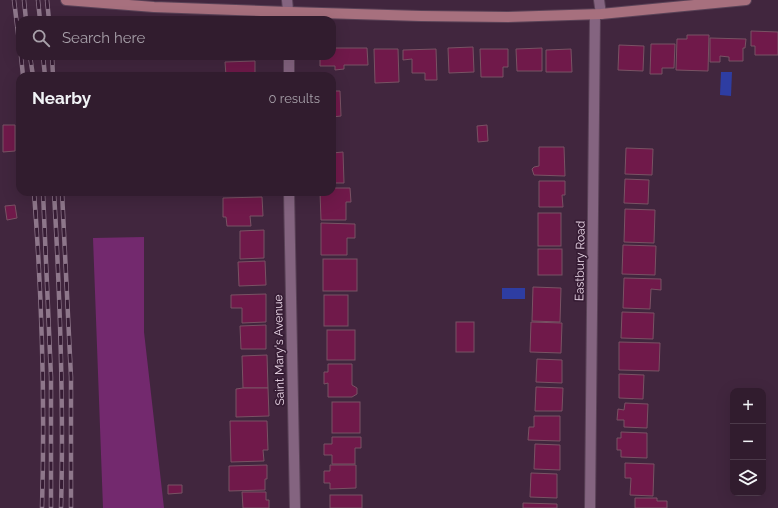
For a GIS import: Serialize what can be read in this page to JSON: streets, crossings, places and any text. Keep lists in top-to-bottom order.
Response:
{
  "streets": {
    "street": ["Eastbury Road", "Saint Mary's Avenue"]
  },
  "page": {
    "search": "Search here",
    "heading": ["Nearby", "0 results"],
    "map_buttons": ["+", "−"]
  }
}
